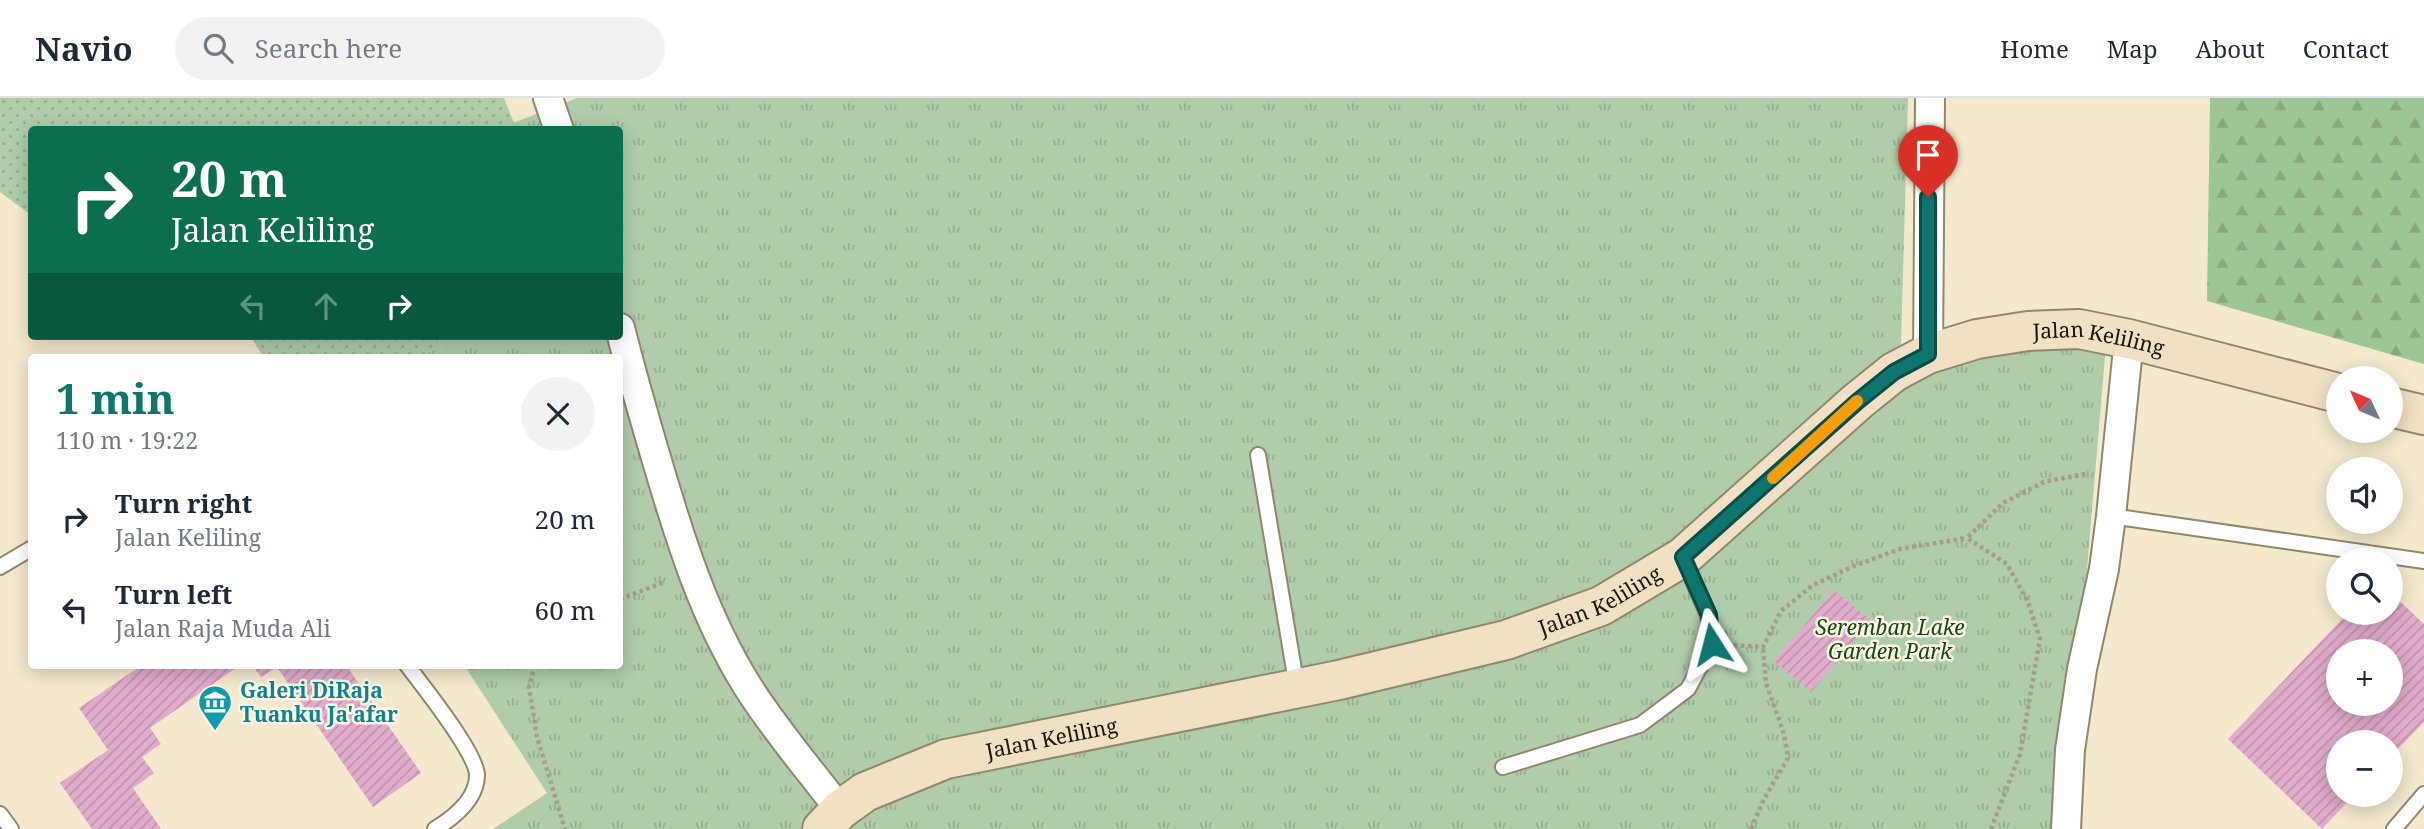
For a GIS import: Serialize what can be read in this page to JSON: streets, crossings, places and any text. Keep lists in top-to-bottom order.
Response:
{
  "streets": {
    "street": ["Jalan Keliling"]
  },
  "parks": ["Seremban Lake Garden Park"],
  "places": {
    "museum": ["Galeri DiRaja Tuanku Ja'afar"]
  },
  "north": "top left",
  "page": {
    "header": "Navio",
    "search": "Search here",
    "nav": [
      "Home",
      "Map",
      "About",
      "Contact"
    ],
    "turn": ["20 m", "Jalan Keliling"],
    "heading": ["1 min", "110 m · 19:22"],
    "map_buttons": ["+", "−"],
    "list": [
      {
        "name": "Turn right",
        "note": "Jalan Keliling",
        "value": "20 m"
      },
      {
        "name": "Turn left",
        "note": "Jalan Raja Muda Ali",
        "value": "60 m"
      }
    ]
  }
}
